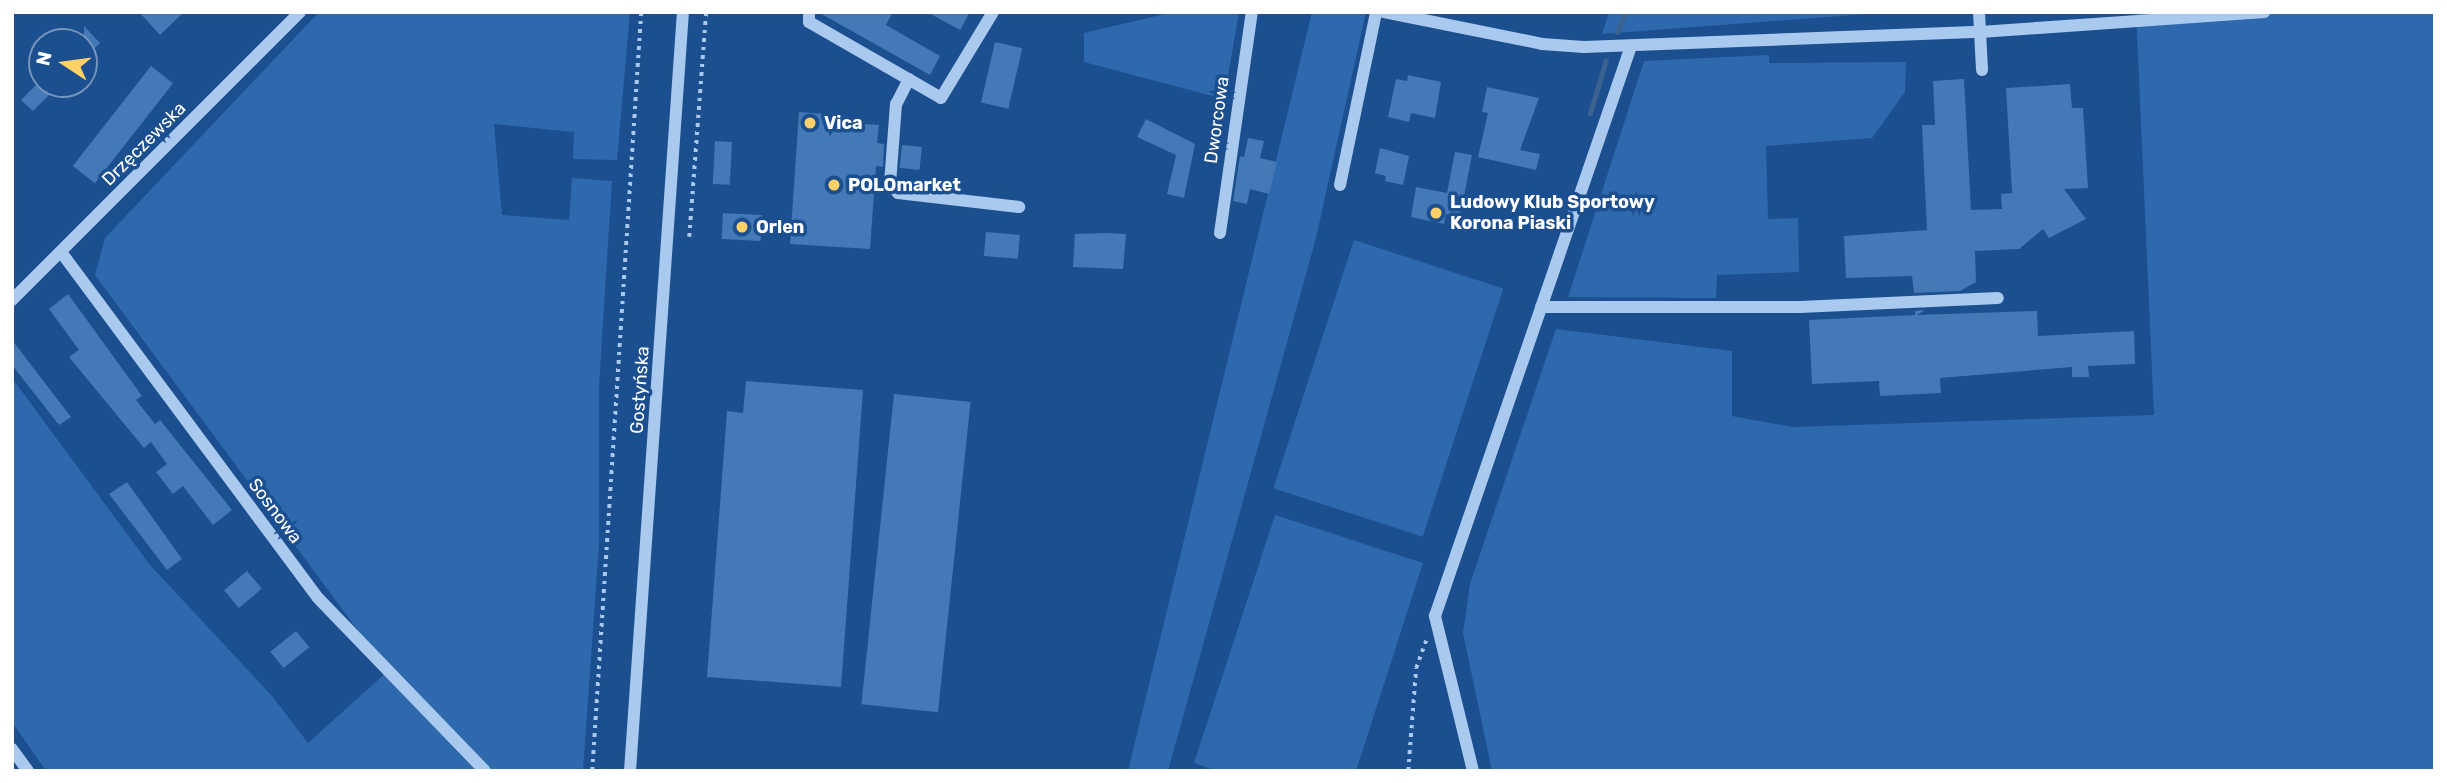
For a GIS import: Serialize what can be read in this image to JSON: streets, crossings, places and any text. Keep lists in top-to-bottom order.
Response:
{
  "streets": {
    "street": [
      "Dworcowa",
      "Drzęczewska",
      "Gostyńska",
      "Sosnowa"
    ]
  },
  "crossings": [
    ["Drzęczewska", "Sosnowa"]
  ],
  "places": [
    "Vica",
    "POLOmarket",
    "Ludowy Klub Sportowy Korona Piaski",
    "Orlen"
  ],
  "north": "left"
}
